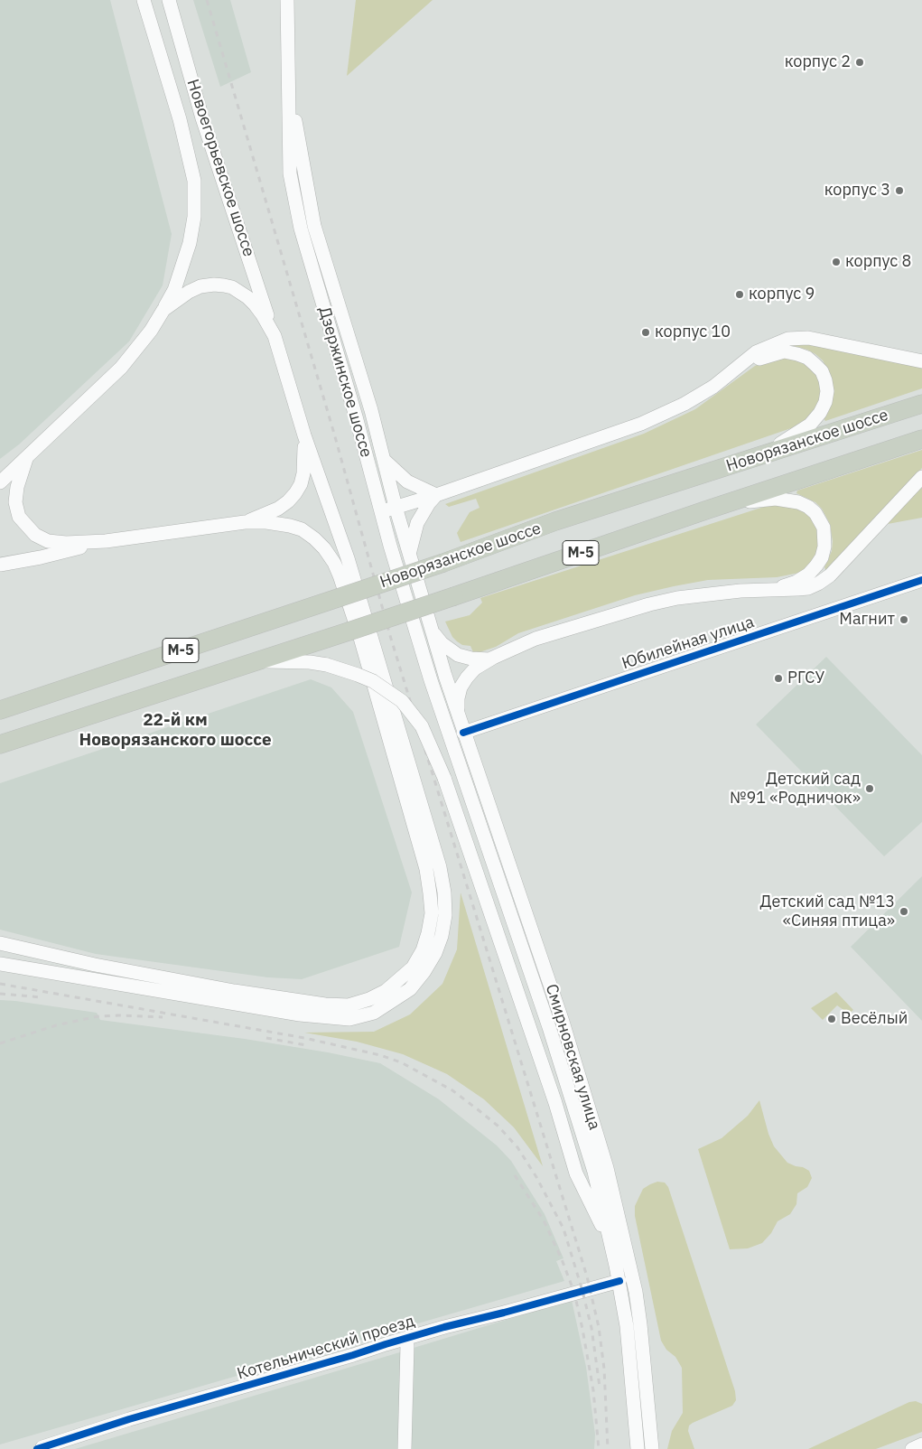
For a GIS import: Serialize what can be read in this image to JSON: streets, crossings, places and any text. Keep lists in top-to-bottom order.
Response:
{
  "streets": {
    "highway": ["Новорязанское шоссе", "М-5"],
    "main road": [
      "Новоегорьевское шоссе",
      "Дзержинское шоссе",
      "Юбилейная улица",
      "Смирновская улица",
      "Котельнический проезд"
    ]
  },
  "crossings": [
    ["Дзержинское шоссе", "М-5"],
    ["Дзержинское шоссе", "Смирновская улица"],
    ["Новорязанское шоссе", "М-5"],
    ["М-5", "Смирновская улица"],
    ["Юбилейная улица", "Смирновская улица"],
    ["Смирновская улица", "Котельнический проезд"]
  ],
  "districts": ["22-й км Новорязанского шоссе"],
  "places": [
    "корпус 2",
    "корпус 3",
    "корпус 8",
    "корпус 9",
    "корпус 10",
    "Магнит",
    "РГСУ",
    "Детский сад №91 «Родничок»",
    "Детский сад №13 «Синяя птица»",
    "Весёлый"
  ]
}
